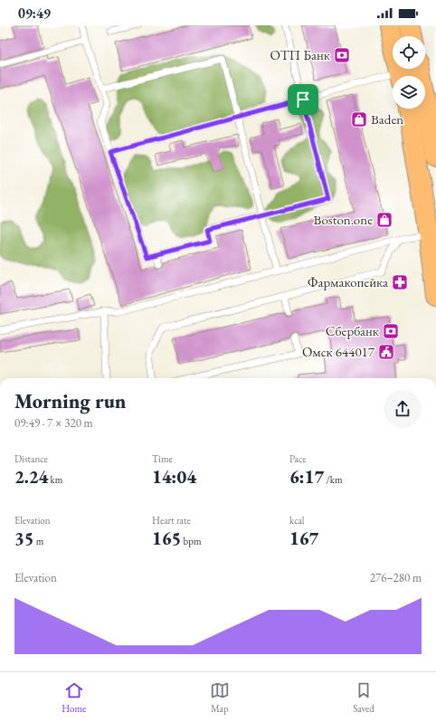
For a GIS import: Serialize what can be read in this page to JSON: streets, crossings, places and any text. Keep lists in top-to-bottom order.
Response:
{
  "places": {
    "bank": ["ОТП Банк", "Сбербанк"],
    "shop": ["Baden", "Boston.one"],
    "pharmacy": ["Фармакопейка"],
    "public building": ["Омск 644017"]
  },
  "page": {
    "status": "09:49",
    "heading": ["Morning run", "09:49 · 7 × 320 m"],
    "stats": [
      ["Distance", "2.24 km"],
      ["Time", "14:04"],
      ["Pace", "6:17 /km"],
      ["Elevation", "35 m"],
      ["Heart rate", "165 bpm"],
      ["kcal", "167"]
    ],
    "chart": ["Elevation", "276–280 m"],
    "tabs": ["Home", "Map", "Saved"]
  }
}
